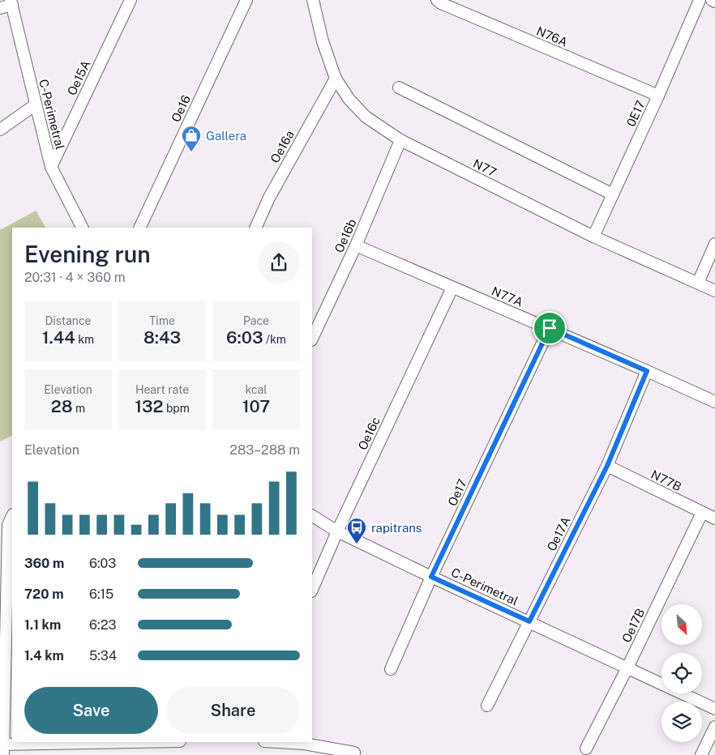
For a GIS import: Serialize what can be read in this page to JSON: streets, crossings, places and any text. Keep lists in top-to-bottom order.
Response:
{
  "streets": {
    "street": [
      "N76A",
      "Oe15A",
      "Oe16",
      "0E17",
      "C-Perimetral",
      "Oe16a",
      "N77",
      "Oe16b",
      "N77A",
      "Oe16c",
      "N77B",
      "Oe17",
      "Oe17A",
      "Oe17B"
    ]
  },
  "crossings": [
    ["N76A", "0E17"],
    ["Oe15A", "C-Perimetral"],
    ["0E17", "N77"],
    ["C-Perimetral", "Oe16c"],
    ["C-Perimetral", "Oe17"],
    ["C-Perimetral", "Oe17A"],
    ["C-Perimetral", "Oe17B"],
    ["Oe16a", "N77"],
    ["N77", "Oe16b"],
    ["Oe16b", "N77A"],
    ["N77A", "Oe16c"],
    ["N77A", "Oe17"],
    ["N77A", "Oe17A"],
    ["N77B", "Oe17A"],
    ["N77B", "Oe17B"]
  ],
  "places": {
    "shop": ["Gallera"],
    "bus stop": ["rapitrans"]
  },
  "north": "bottom right",
  "page": {
    "heading": ["Evening run", "20:31 · 4 × 360 m"],
    "stats": [
      ["Distance", "1.44 km"],
      ["Time", "8:43"],
      ["Pace", "6:03 /km"],
      ["Elevation", "28 m"],
      ["Heart rate", "132 bpm"],
      ["kcal", "107"]
    ],
    "chart": ["Elevation", "283–288 m"],
    "list": [
      {
        "name": "360 m",
        "note": "6:03"
      },
      {
        "name": "720 m",
        "note": "6:15"
      },
      {
        "name": "1.1 km",
        "note": "6:23"
      },
      {
        "name": "1.4 km",
        "note": "5:34"
      }
    ],
    "buttons": ["Save", "Share"]
  }
}
